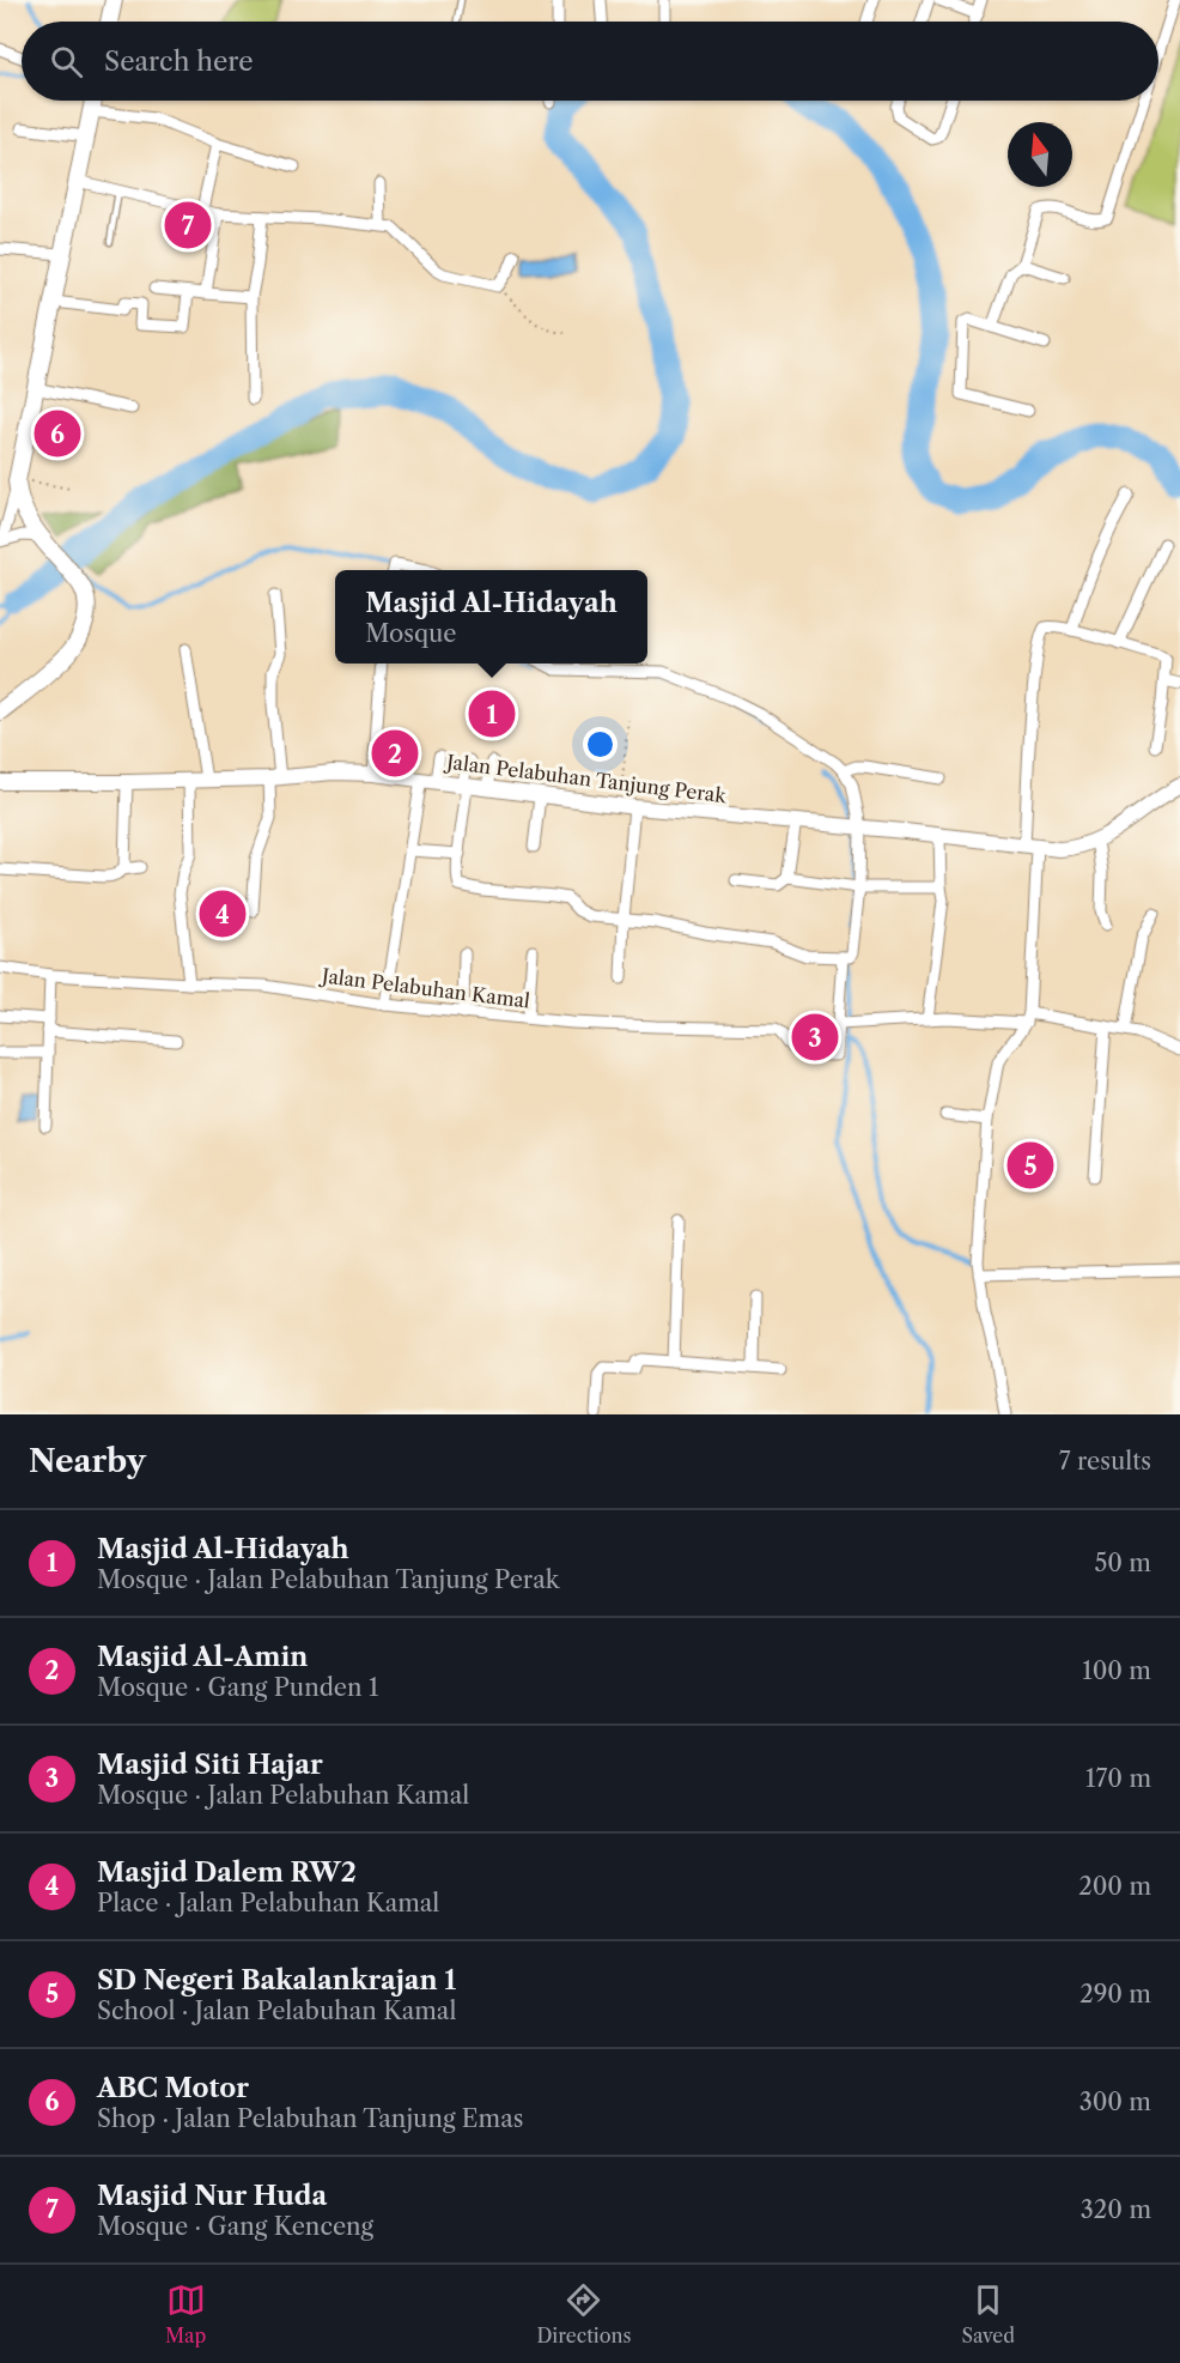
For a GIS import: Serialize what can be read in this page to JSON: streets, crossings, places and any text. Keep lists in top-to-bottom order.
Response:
{
  "streets": {
    "street": ["Jalan Pelabuhan Tanjung Perak", "Jalan Pelabuhan Kamal"]
  },
  "north": "top",
  "page": {
    "search": "Search here",
    "pins": [
      "7",
      "6",
      "1",
      "2",
      "4",
      "3",
      "5"
    ],
    "popup": ["Masjid Al-Hidayah", "Mosque"],
    "heading": ["Nearby", "7 results"],
    "list": [
      {
        "mark": "1",
        "name": "Masjid Al-Hidayah",
        "note": "Mosque · Jalan Pelabuhan Tanjung Perak",
        "value": "50 m"
      },
      {
        "mark": "2",
        "name": "Masjid Al-Amin",
        "note": "Mosque · Gang Punden 1",
        "value": "100 m"
      },
      {
        "mark": "3",
        "name": "Masjid Siti Hajar",
        "note": "Mosque · Jalan Pelabuhan Kamal",
        "value": "170 m"
      },
      {
        "mark": "4",
        "name": "Masjid Dalem RW2",
        "note": "Place · Jalan Pelabuhan Kamal",
        "value": "200 m"
      },
      {
        "mark": "5",
        "name": "SD Negeri Bakalankrajan 1",
        "note": "School · Jalan Pelabuhan Kamal",
        "value": "290 m"
      },
      {
        "mark": "6",
        "name": "ABC Motor",
        "note": "Shop · Jalan Pelabuhan Tanjung Emas",
        "value": "300 m"
      },
      {
        "mark": "7",
        "name": "Masjid Nur Huda",
        "note": "Mosque · Gang Kenceng",
        "value": "320 m"
      }
    ],
    "nav": ["Map", "Directions", "Saved"]
  }
}
